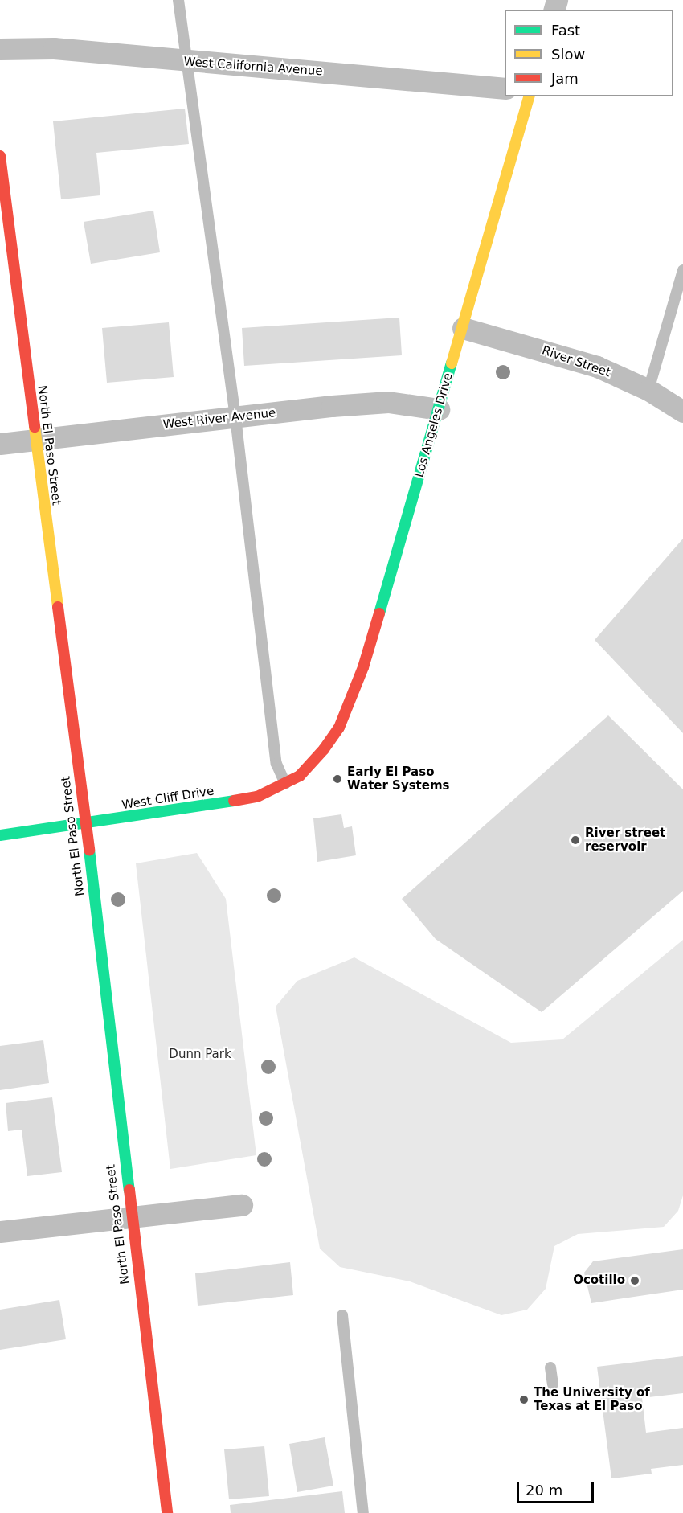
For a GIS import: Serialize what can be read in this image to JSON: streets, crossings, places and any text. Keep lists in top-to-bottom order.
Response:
{
  "streets": {
    "street": [
      "West California Avenue",
      "River Street",
      "West River Avenue",
      "Los Angeles Drive",
      "North El Paso Street",
      "West Cliff Drive"
    ]
  },
  "crossings": [
    ["River Street", "Los Angeles Drive"],
    ["West River Avenue", "Los Angeles Drive"],
    ["West River Avenue", "North El Paso Street"],
    ["Los Angeles Drive", "West Cliff Drive"],
    ["North El Paso Street", "West Cliff Drive"]
  ],
  "parks": ["Dunn Park"],
  "places": [
    "Early El Paso Water Systems",
    "River street reservoir",
    "Ocotillo",
    "The University of Texas at El Paso"
  ],
  "legend": ["Fast", "Slow", "Jam"],
  "scale_bar": "20 m"
}
